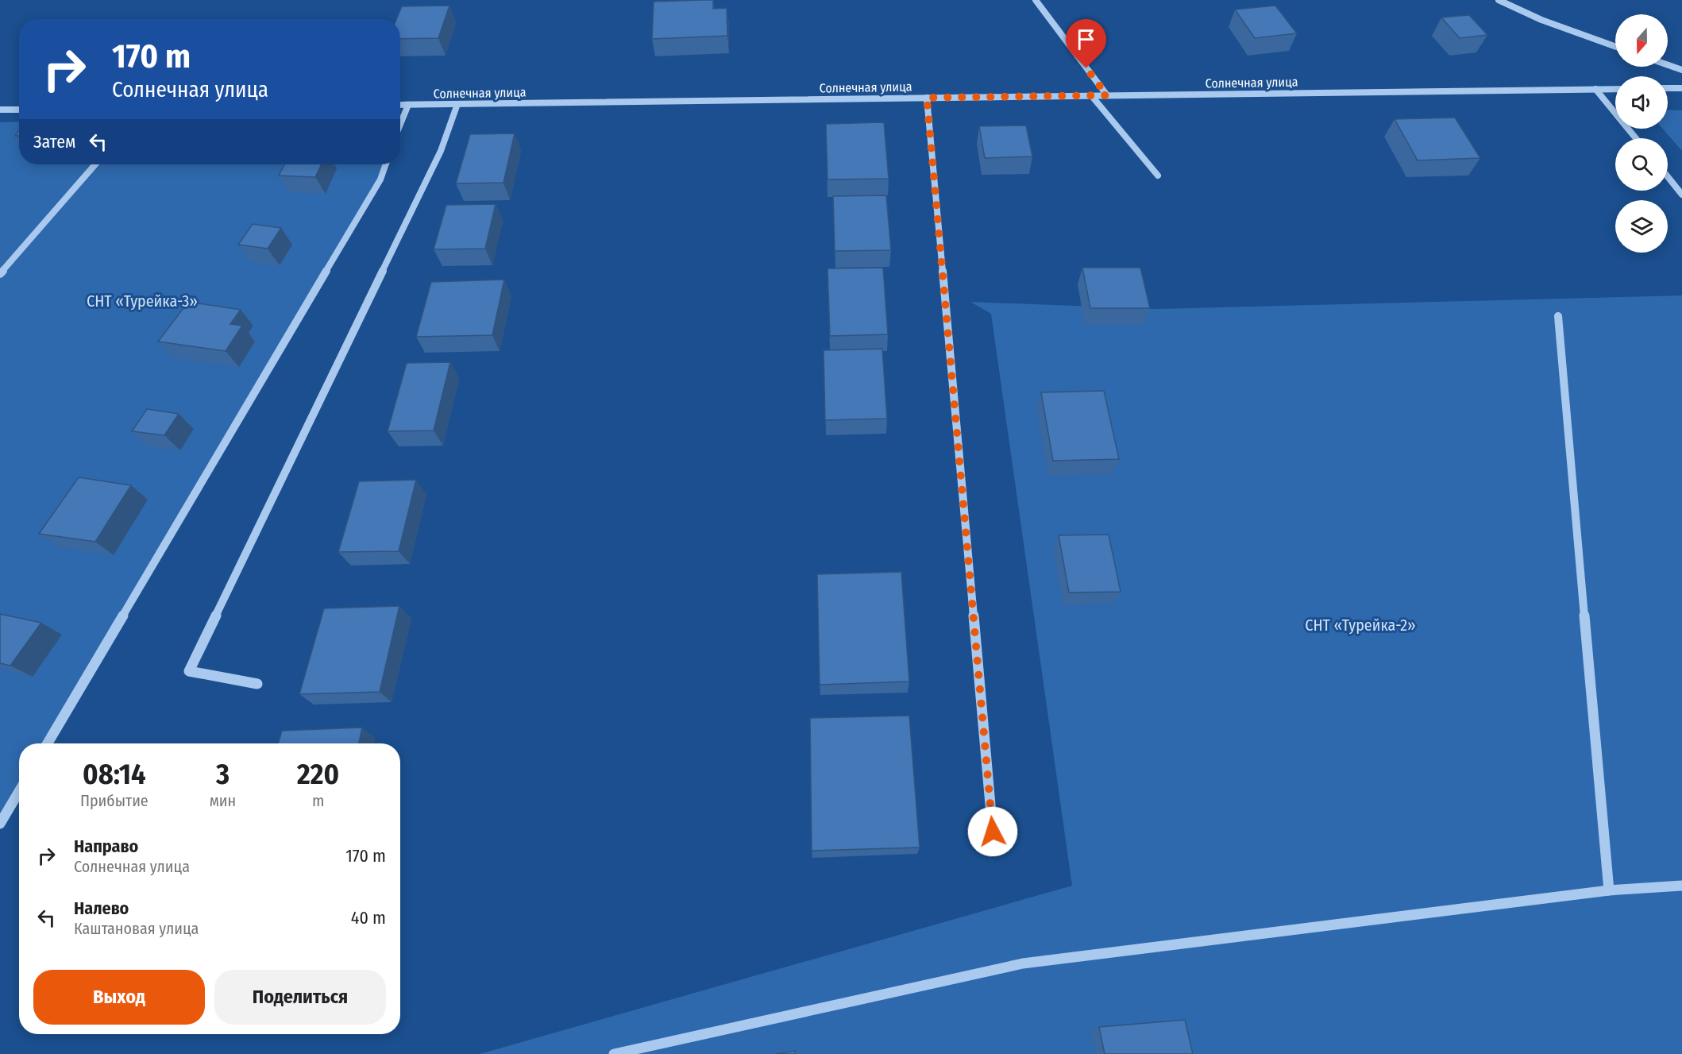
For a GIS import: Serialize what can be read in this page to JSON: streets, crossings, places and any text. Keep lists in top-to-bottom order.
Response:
{
  "streets": {
    "street": ["Солнечная улица"]
  },
  "parks": ["СНТ «Турейка-3»", "СНТ «Турейка-2»"],
  "north": "bottom",
  "page": {
    "turn": ["170 m", "Солнечная улица"],
    "then": "Затем",
    "eta": [
      "08:14",
      "Прибытие",
      "3",
      "мин",
      "220",
      "m"
    ],
    "list": [
      {
        "name": "Направо",
        "note": "Солнечная улица",
        "value": "170 m"
      },
      {
        "name": "Налево",
        "note": "Каштановая улица",
        "value": "40 m"
      }
    ],
    "buttons": ["Выход", "Поделиться"]
  }
}
